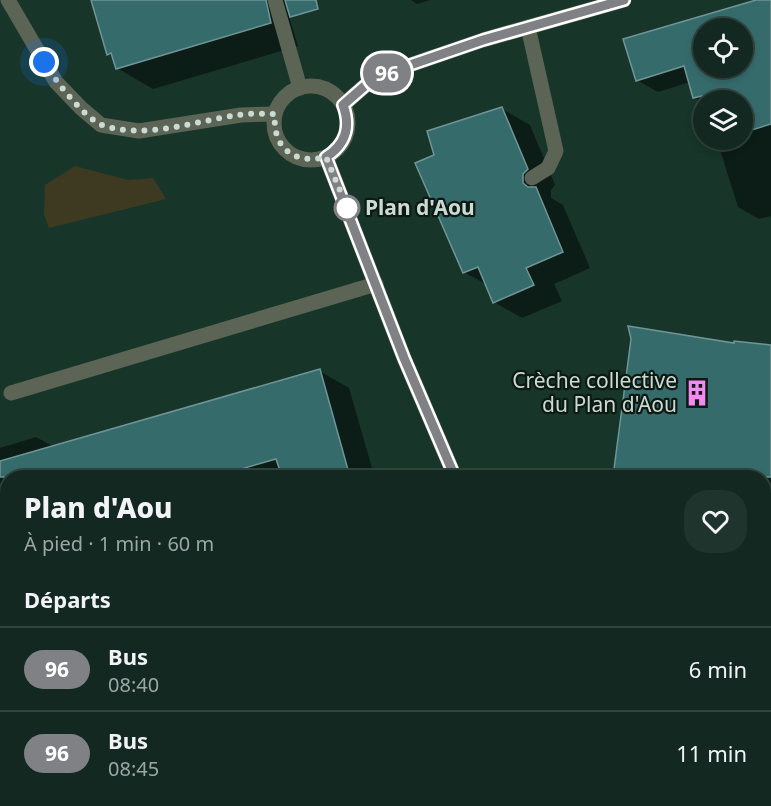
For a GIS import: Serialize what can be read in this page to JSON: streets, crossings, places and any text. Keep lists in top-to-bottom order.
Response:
{
  "places": {
    "other": ["Plan d'Aou"],
    "building": ["Crèche collective du Plan d'Aou"]
  },
  "lines": ["bus line 96"],
  "page": {
    "on_map": "96",
    "heading": [
      ["Plan d'Aou", "À pied · 1 min · 60 m"],
      "Départs"
    ],
    "list": [
      {
        "mark": "96",
        "name": "Bus",
        "note": "08:40",
        "value": "6 min"
      },
      {
        "mark": "96",
        "name": "Bus",
        "note": "08:45",
        "value": "11 min"
      }
    ]
  }
}
